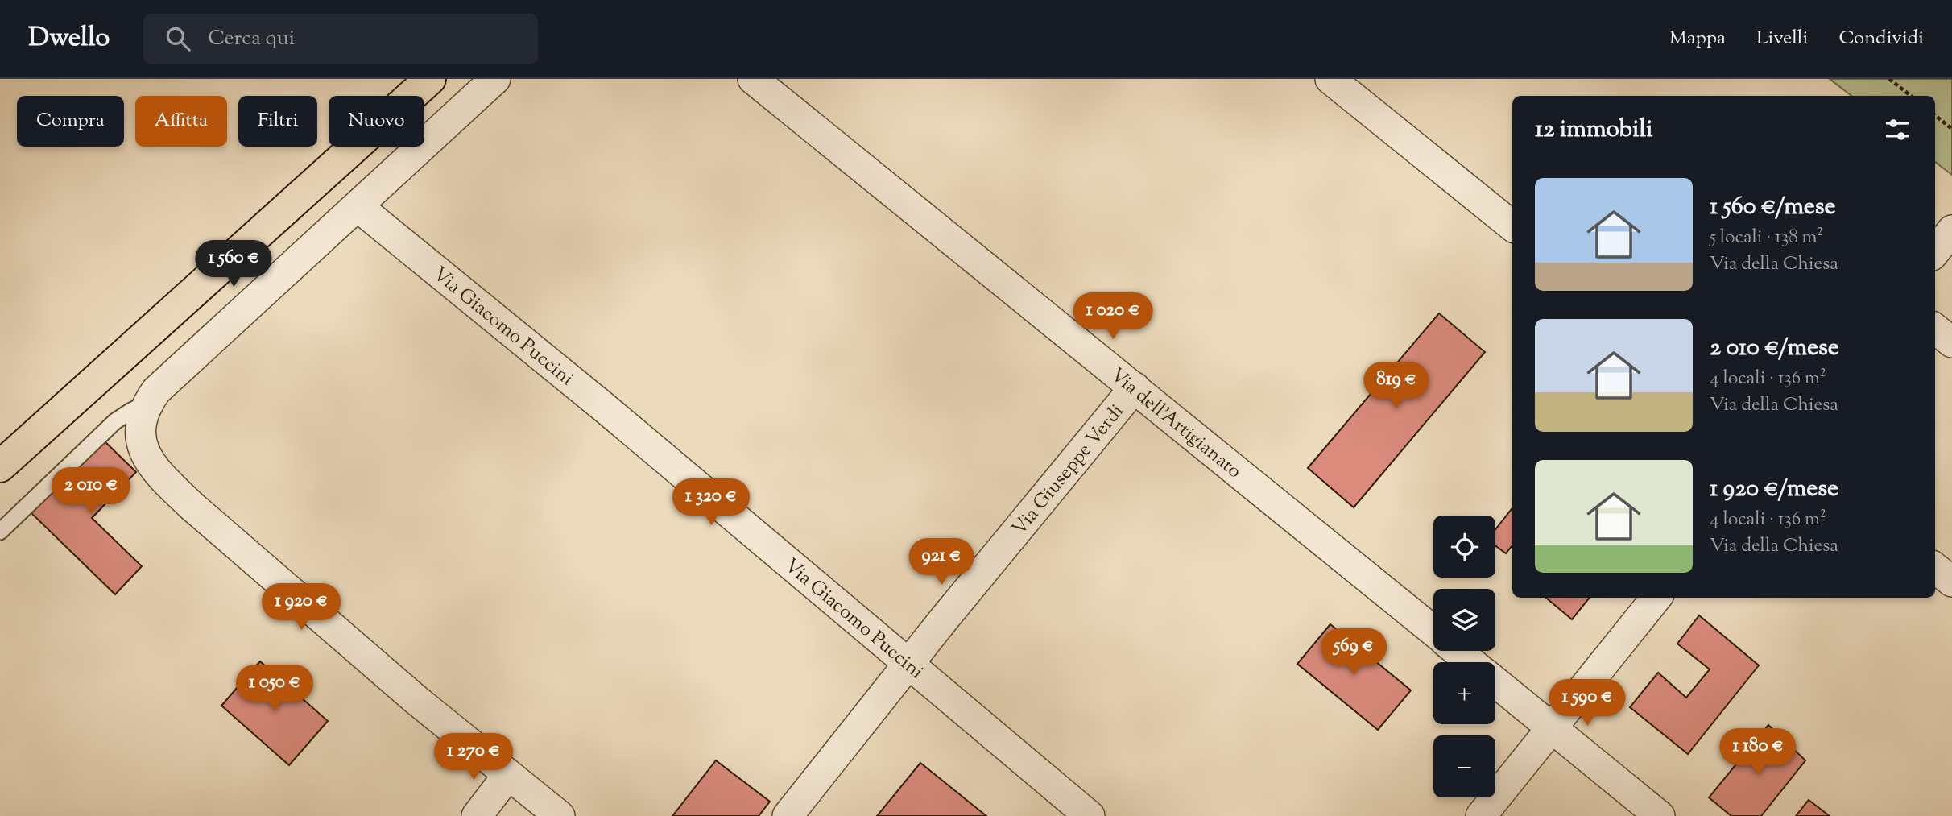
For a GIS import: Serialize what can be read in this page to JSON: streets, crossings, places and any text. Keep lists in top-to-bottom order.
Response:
{
  "streets": {
    "street": ["Via Giacomo Puccini", "Via dell'Artigianato", "Via Giuseppe Verdi"]
  },
  "crossings": [
    ["Via Giacomo Puccini", "Via Giuseppe Verdi"],
    ["Via dell'Artigianato", "Via Giuseppe Verdi"]
  ],
  "page": {
    "header": "Dwello",
    "search": "Cerca qui",
    "nav": ["Mappa", "Livelli", "Condividi"],
    "chip": [
      "Compra",
      "Affitta",
      "Filtri",
      "Nuovo"
    ],
    "heading": "12 immobili",
    "list": [
      {
        "name": "1 560 €/mese",
        "note": "5 locali · 138 m² · Via della Chiesa"
      },
      {
        "name": "2 010 €/mese",
        "note": "4 locali · 136 m² · Via della Chiesa"
      },
      {
        "name": "1 920 €/mese",
        "note": "4 locali · 136 m² · Via della Chiesa"
      }
    ],
    "price": [
      "1 560 €",
      "1 020 €",
      "819 €",
      "2 010 €",
      "1 320 €",
      "921 €",
      "1 920 €",
      "569 €",
      "1 050 €",
      "1 590 €",
      "1 180 €",
      "1 270 €"
    ],
    "map_buttons": ["+", "−"]
  }
}
